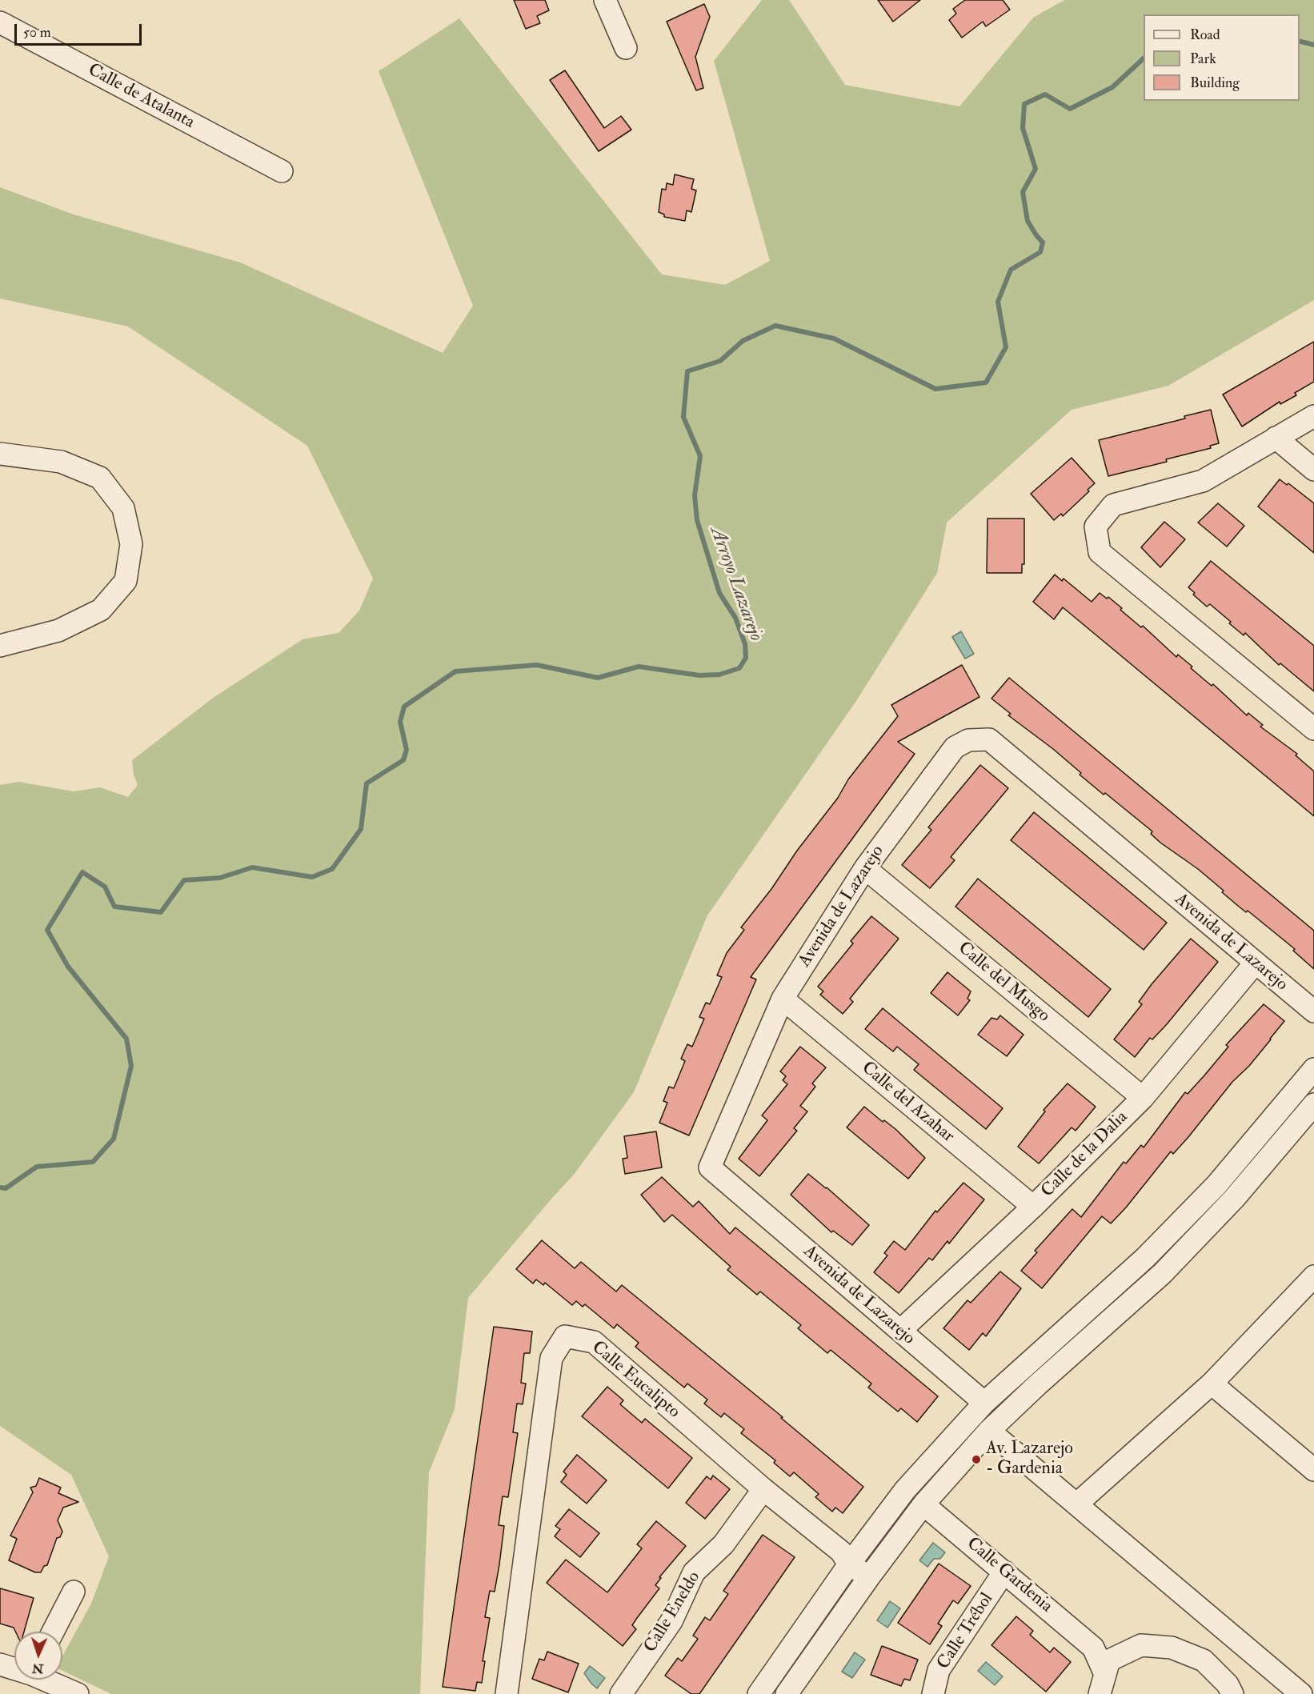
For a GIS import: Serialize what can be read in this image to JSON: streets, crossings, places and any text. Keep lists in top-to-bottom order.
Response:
{
  "streets": {
    "street": [
      "Calle de Atalanta",
      "Avenida de Lazarejo",
      "Calle del Musgo",
      "Calle del Azahar",
      "Calle de la Dalia",
      "Calle Eucalipto",
      "Calle Gardenia",
      "Calle Eneldo",
      "Calle Trébol"
    ]
  },
  "crossings": [
    ["Avenida de Lazarejo", "Calle del Musgo"],
    ["Avenida de Lazarejo", "Calle del Azahar"],
    ["Avenida de Lazarejo", "Calle de la Dalia"],
    ["Calle del Musgo", "Calle de la Dalia"],
    ["Calle del Azahar", "Calle de la Dalia"],
    ["Calle Eucalipto", "Calle Eneldo"],
    ["Calle Gardenia", "Calle Trébol"]
  ],
  "water": ["Arroyo Lazarejo"],
  "places": ["Av. Lazarejo - Gardenia"],
  "legend": ["Road", "Park", "Building"],
  "scale_bar": "50 m",
  "north": "bottom"
}
